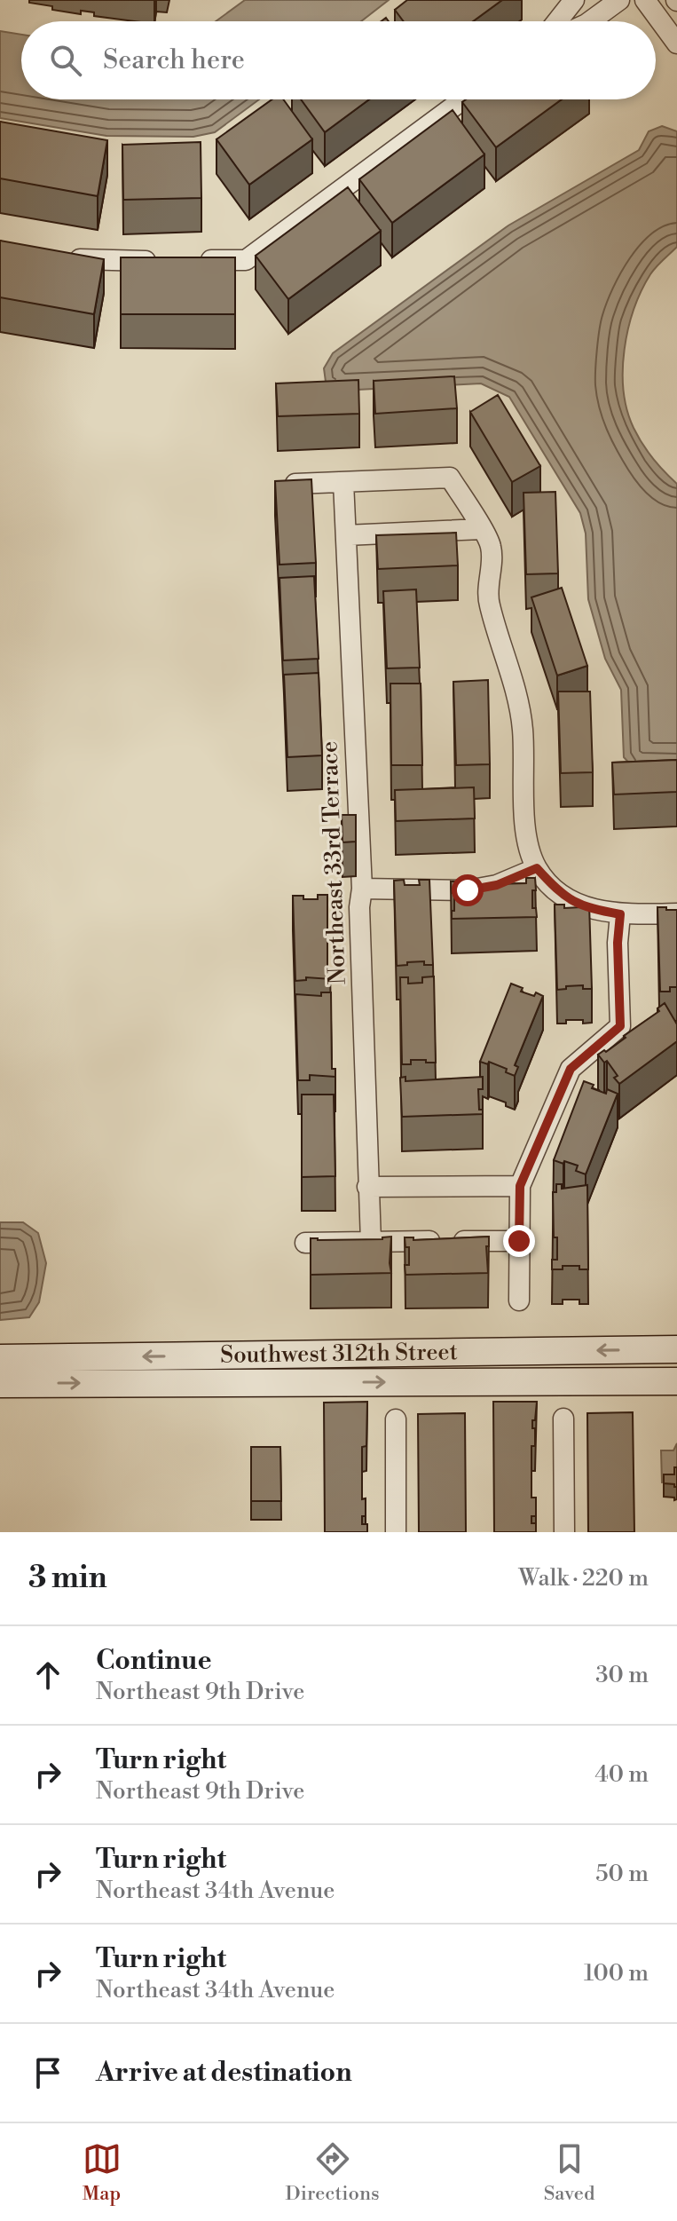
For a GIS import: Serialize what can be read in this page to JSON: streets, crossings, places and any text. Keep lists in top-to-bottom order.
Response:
{
  "streets": {
    "main road": ["Southwest 312th Street"],
    "street": ["Northeast 33rd Terrace"]
  },
  "page": {
    "search": "Search here",
    "heading": ["3 min", "Walk · 220 m"],
    "list": [
      ["Continue", "Northeast 9th Drive", "30 m"],
      ["Turn right", "Northeast 9th Drive", "40 m"],
      ["Turn right", "Northeast 34th Avenue", "50 m"],
      ["Turn right", "Northeast 34th Avenue", "100 m"],
      "Arrive at destination"
    ],
    "nav": ["Map", "Directions", "Saved"]
  }
}
